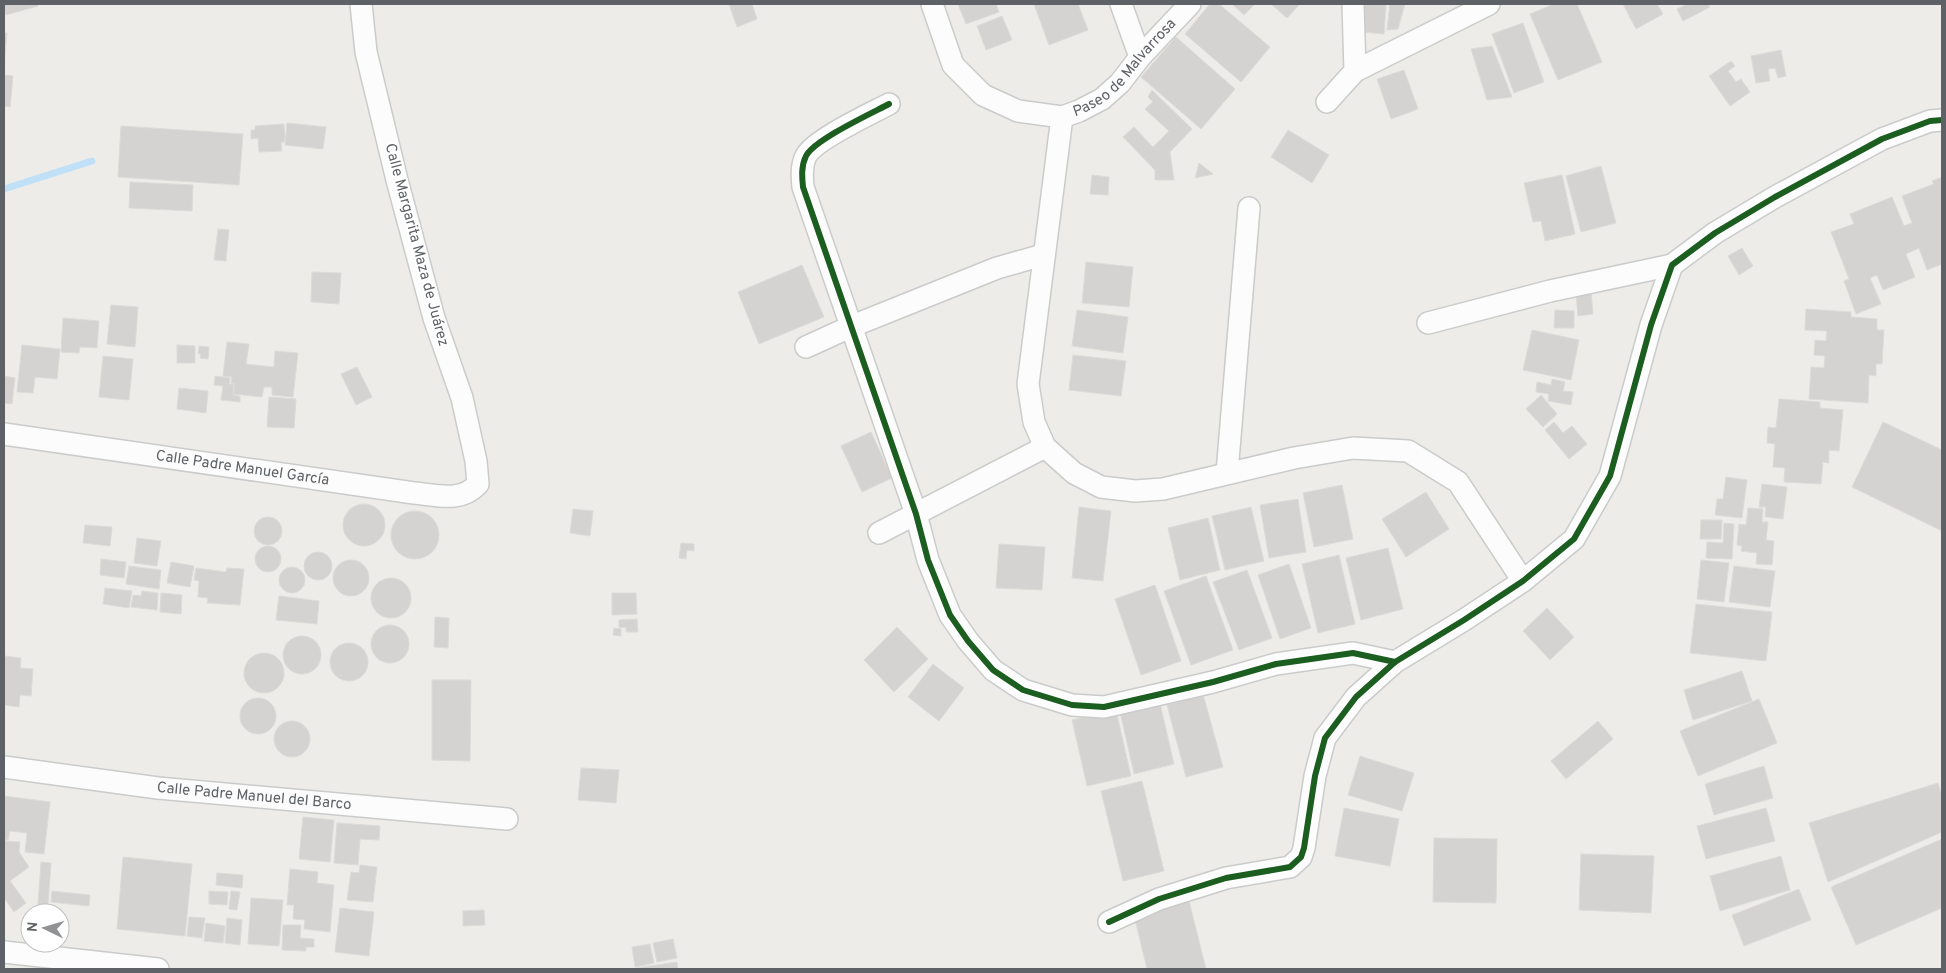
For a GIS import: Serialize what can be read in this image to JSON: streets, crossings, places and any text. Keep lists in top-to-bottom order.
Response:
{
  "streets": {
    "street": [
      "Paseo de Malvarrosa",
      "Calle Margarita Maza de Juárez",
      "Calle Padre Manuel García",
      "Calle Padre Manuel del Barco"
    ]
  },
  "crossings": [
    ["Calle Margarita Maza de Juárez", "Calle Padre Manuel García"]
  ],
  "north": "left"
}
